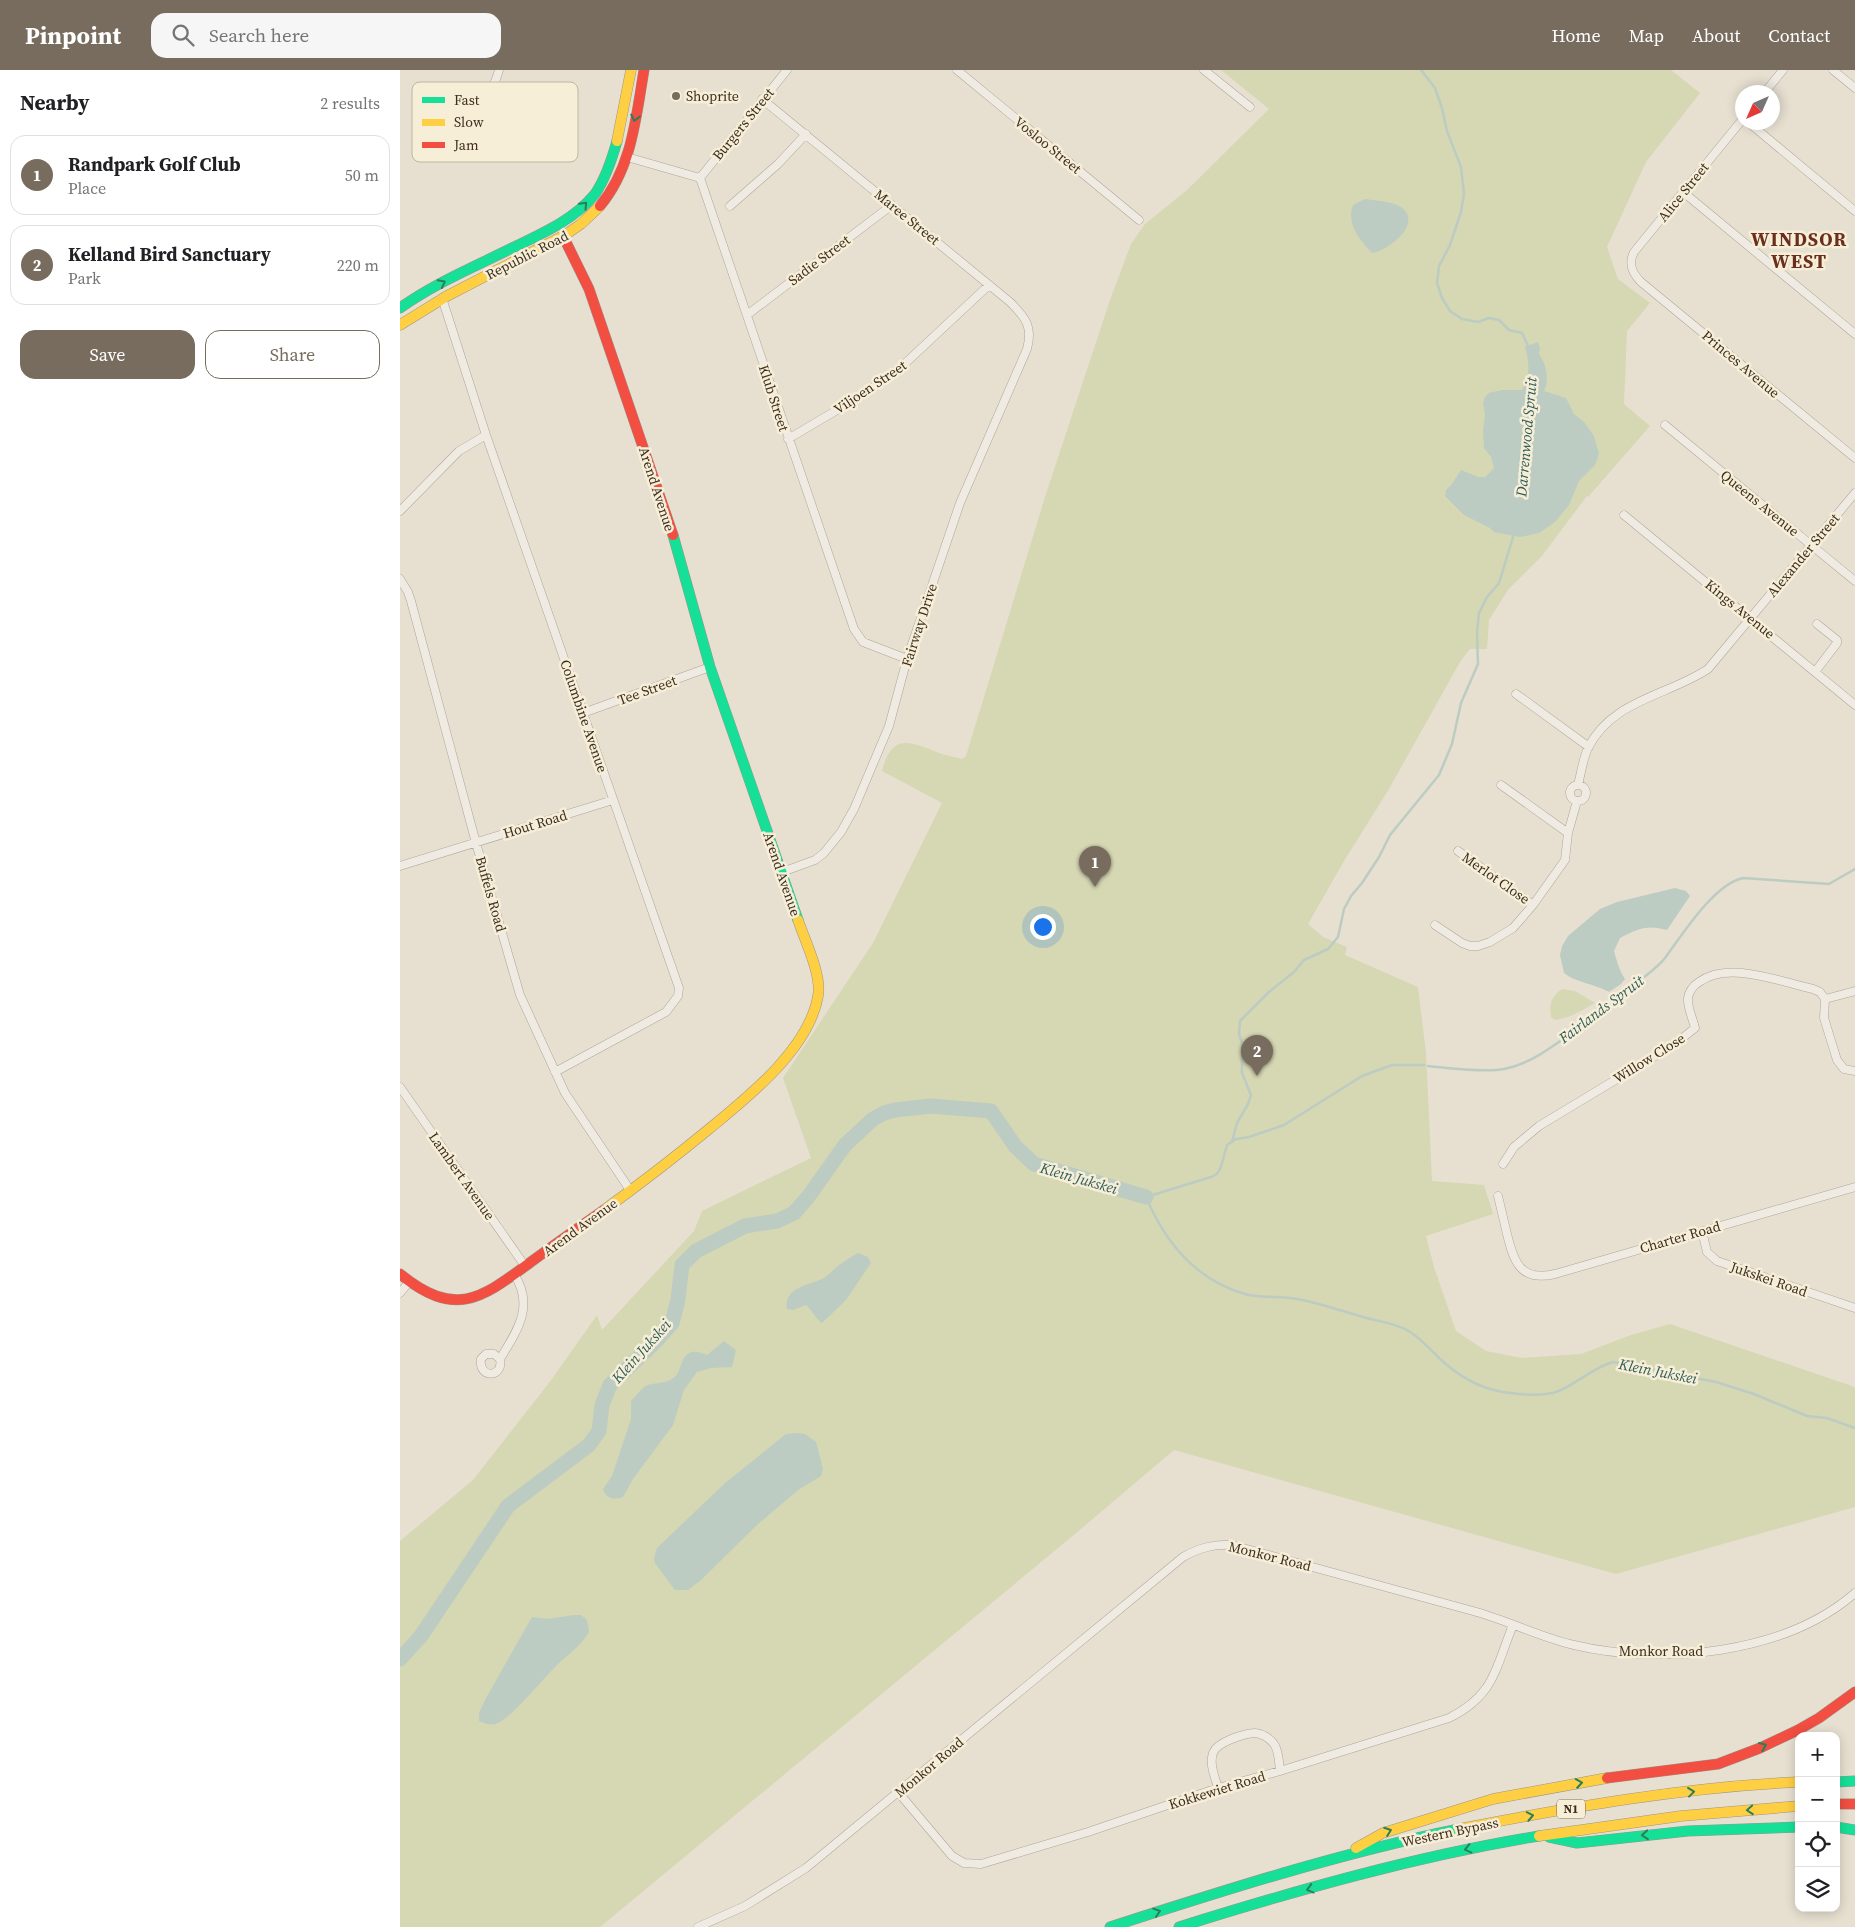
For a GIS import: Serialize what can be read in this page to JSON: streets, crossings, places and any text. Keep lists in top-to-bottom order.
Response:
{
  "streets": {
    "main road": [
      "Republic Road",
      "Arend Avenue",
      "N1",
      "Western Bypass"
    ],
    "street": [
      "Burgers Street",
      "Vosloo Street",
      "Alice Street",
      "Maree Street",
      "Sadie Street",
      "Princes Avenue",
      "Viljoen Street",
      "Klub Street",
      "Queens Avenue",
      "Alexander Street",
      "Kings Avenue",
      "Fairway Drive",
      "Tee Street",
      "Columbine Avenue",
      "Hout Road",
      "Merlot Close",
      "Buffels Road",
      "Willow Close",
      "Lambert Avenue",
      "Charter Road",
      "Jukskei Road",
      "Monkor Road",
      "Kokkewiet Road"
    ]
  },
  "crossings": [
    ["Burgers Street", "Maree Street"],
    ["Burgers Street", "Klub Street"],
    ["Alice Street", "Princes Avenue"],
    ["Maree Street", "Sadie Street"],
    ["Maree Street", "Viljoen Street"],
    ["Maree Street", "Fairway Drive"],
    ["Republic Road", "Arend Avenue"],
    ["Republic Road", "Columbine Avenue"],
    ["Sadie Street", "Klub Street"],
    ["Viljoen Street", "Klub Street"],
    ["Klub Street", "Fairway Drive"],
    ["Arend Avenue", "Fairway Drive"],
    ["Arend Avenue", "Tee Street"],
    ["Arend Avenue", "Buffels Road"],
    ["Arend Avenue", "Lambert Avenue"],
    ["Queens Avenue", "Alexander Street"],
    ["Alexander Street", "Kings Avenue"],
    ["Tee Street", "Columbine Avenue"],
    ["Columbine Avenue", "Hout Road"],
    ["Columbine Avenue", "Buffels Road"],
    ["Hout Road", "Buffels Road"],
    ["Charter Road", "Jukskei Road"],
    ["Monkor Road", "Kokkewiet Road"]
  ],
  "districts": ["WINDSOR WEST"],
  "water": ["Darrenwood Spruit", "Fairlands Spruit", "Klein Jukskei"],
  "places": ["Shoprite"],
  "legend": ["Fast", "Slow", "Jam"],
  "north": "bottom left",
  "page": {
    "header": "Pinpoint",
    "search": "Search here",
    "nav": [
      "Home",
      "Map",
      "About",
      "Contact"
    ],
    "heading": ["Nearby", "2 results"],
    "list": [
      {
        "mark": "1",
        "name": "Randpark Golf Club",
        "note": "Place",
        "value": "50 m"
      },
      {
        "mark": "2",
        "name": "Kelland Bird Sanctuary",
        "note": "Park",
        "value": "220 m"
      }
    ],
    "buttons": ["Save", "Share"],
    "pins": ["1", "2"],
    "map_buttons": ["+", "−"]
  }
}
